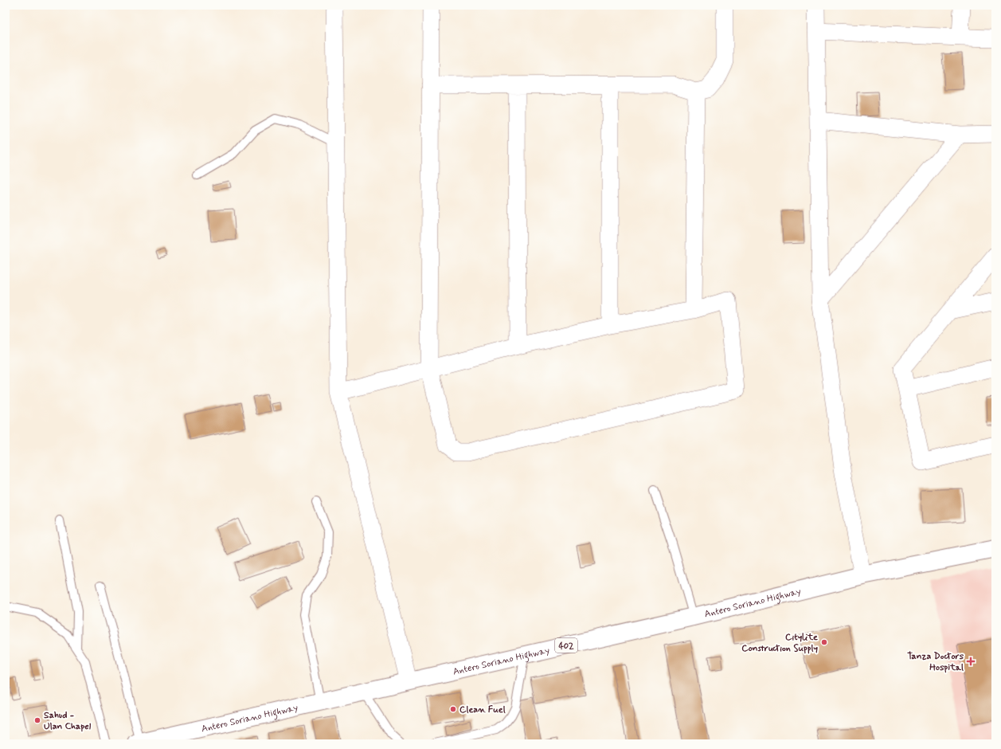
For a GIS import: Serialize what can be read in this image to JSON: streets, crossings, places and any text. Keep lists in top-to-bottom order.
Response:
{
  "streets": {
    "main road": ["Antero Soriano Highway", "402"]
  },
  "places": {
    "other": ["Citylite Construction Supply", "Clean Fuel", "Sahud - Ulan Chapel"],
    "health": ["Tanza Doctors Hospital"]
  }
}
